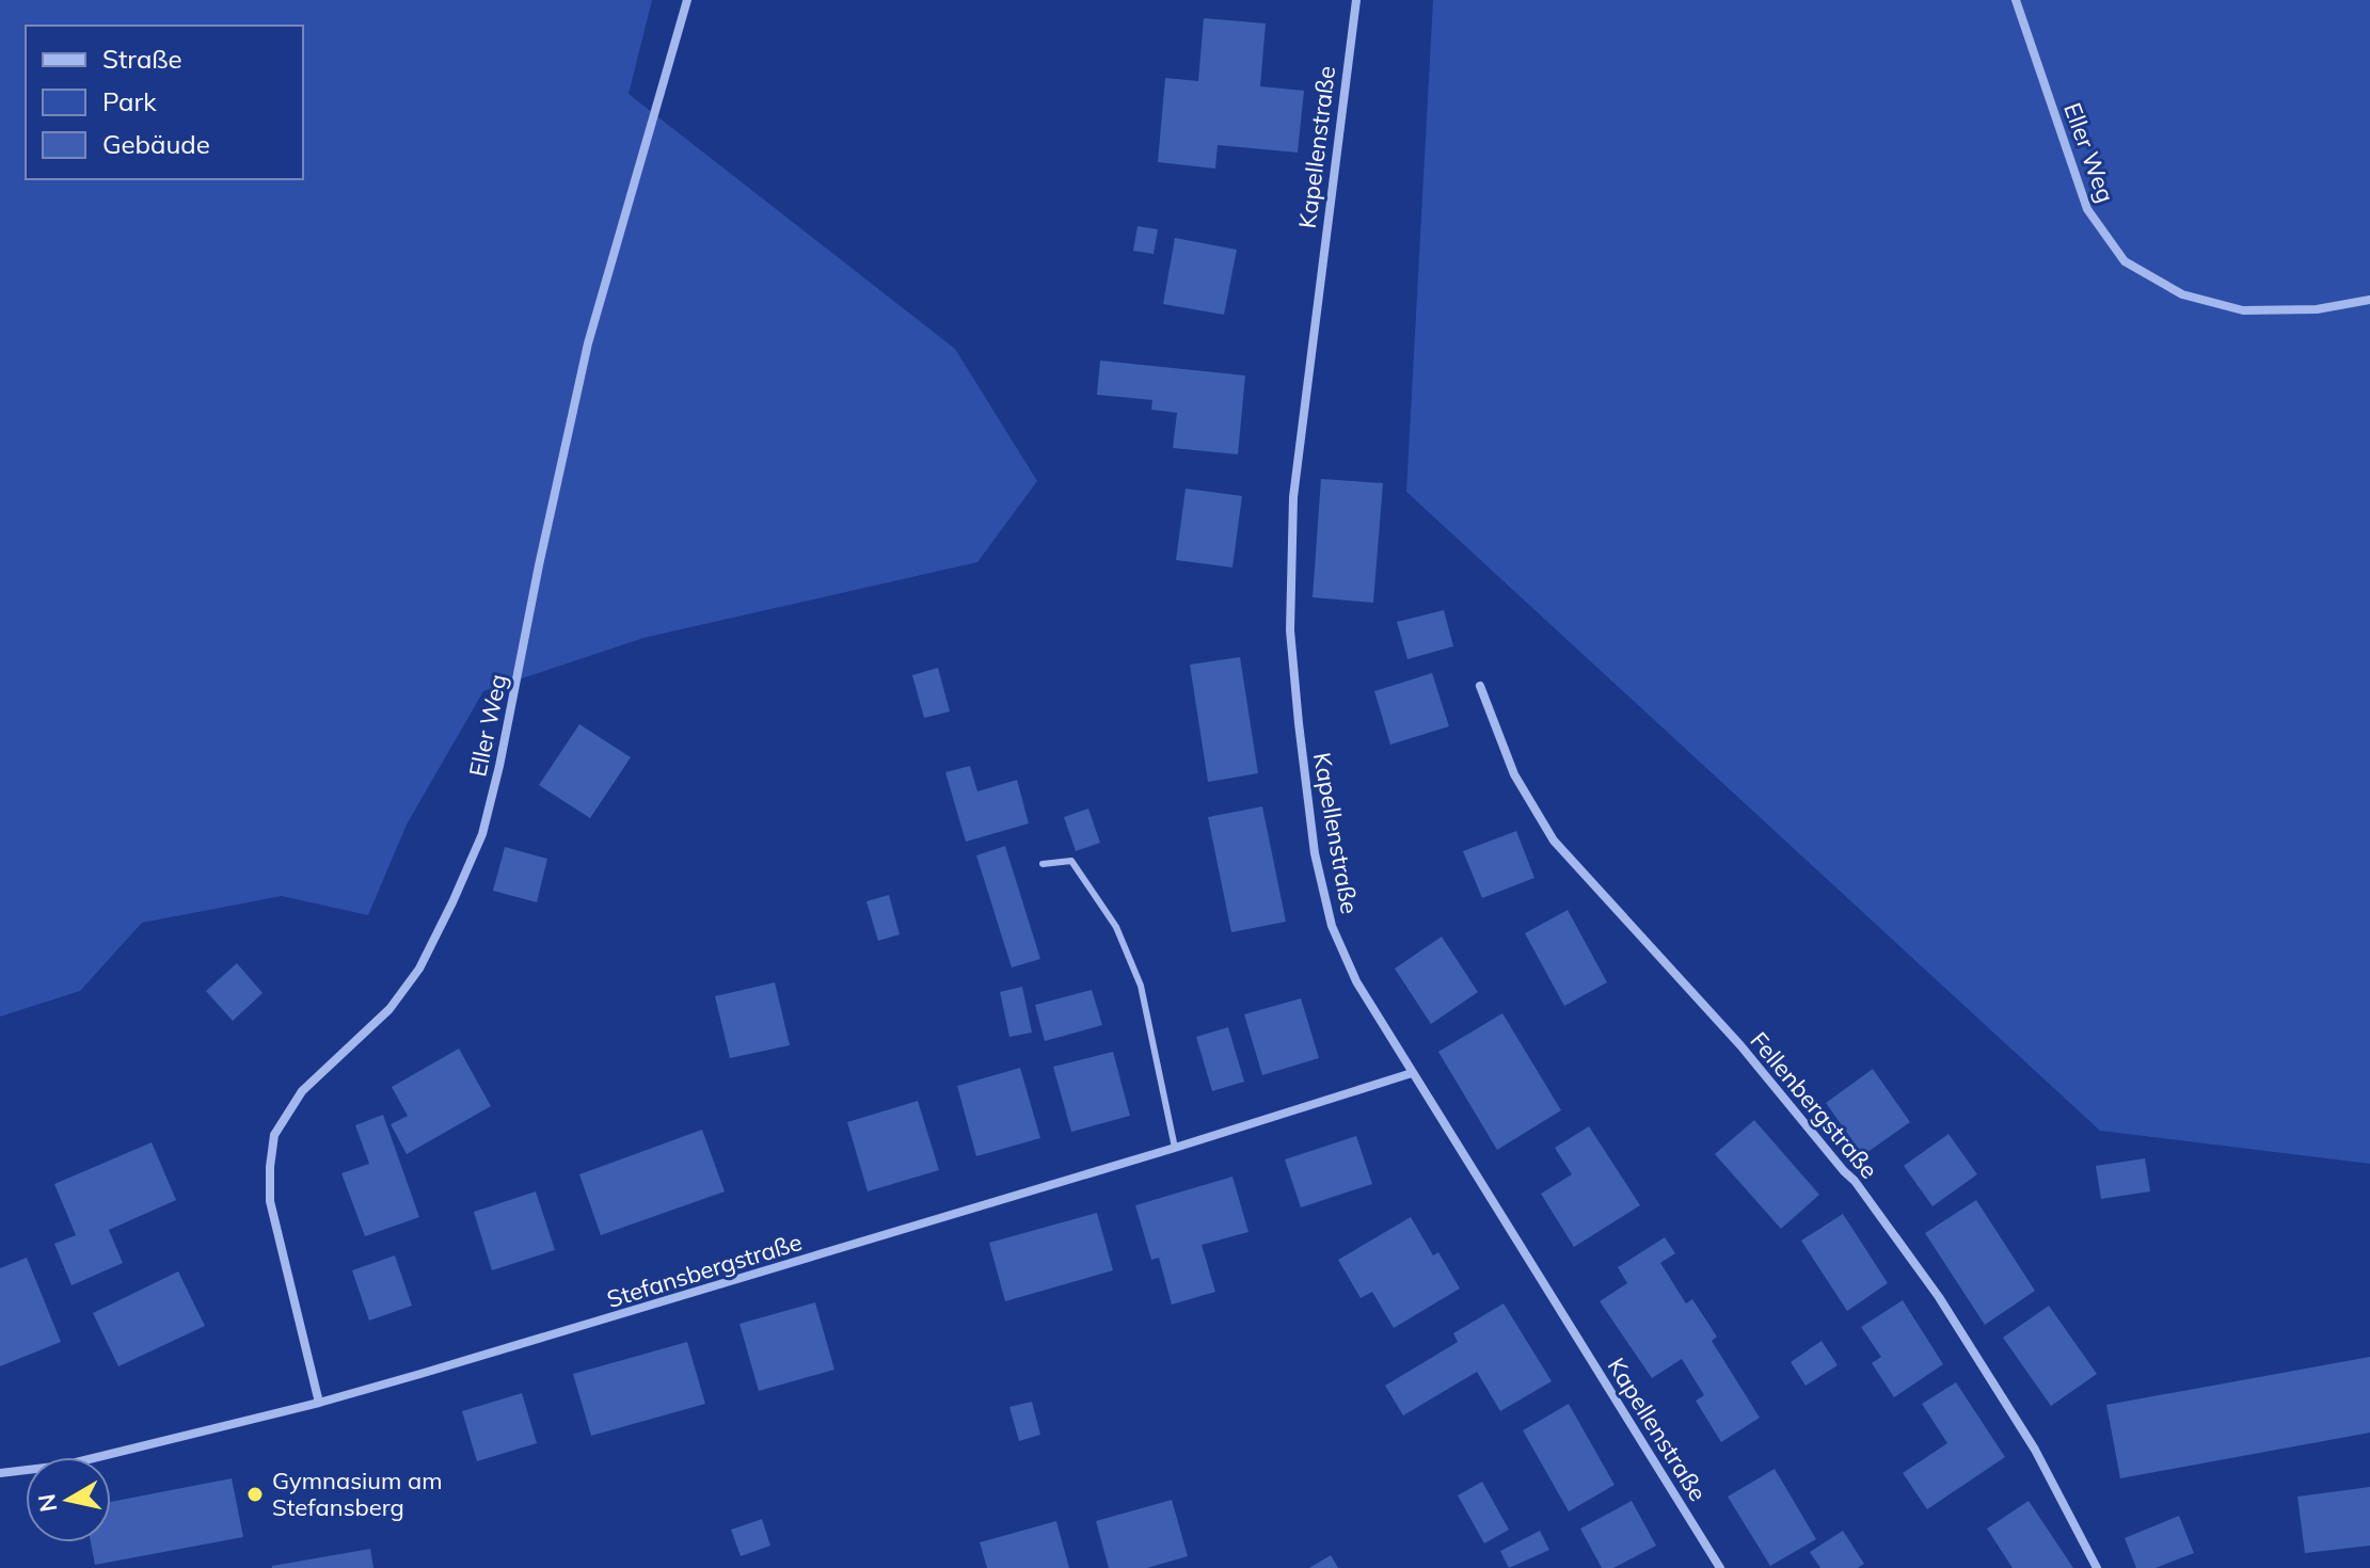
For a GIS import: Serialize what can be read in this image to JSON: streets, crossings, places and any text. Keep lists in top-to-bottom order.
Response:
{
  "streets": {
    "street": [
      "Kapellenstraße",
      "Eller Weg",
      "Fellenbergstraße",
      "Stefansbergstraße"
    ]
  },
  "crossings": [
    ["Kapellenstraße", "Stefansbergstraße"],
    ["Eller Weg", "Stefansbergstraße"]
  ],
  "places": ["Gymnasium am Stefansberg"],
  "legend": ["Straße", "Park", "Gebäude"],
  "north": "left"
}
